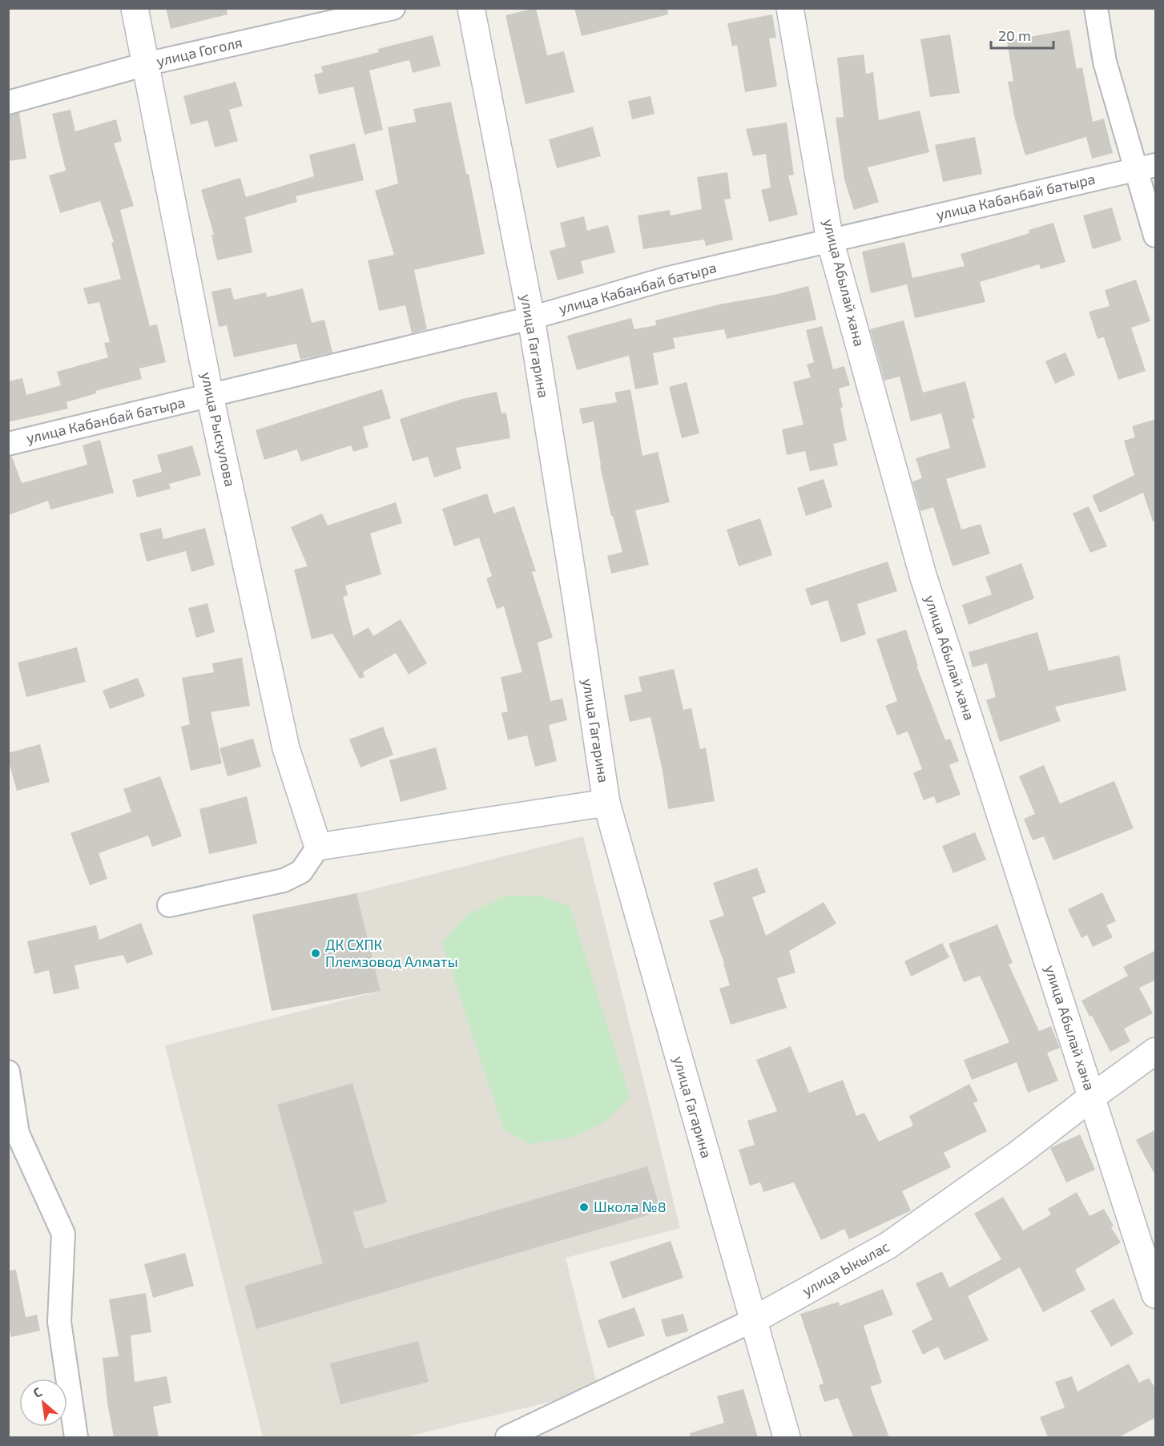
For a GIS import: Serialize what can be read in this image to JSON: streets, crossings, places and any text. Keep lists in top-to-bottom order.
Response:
{
  "streets": {
    "street": [
      "улица Гоголя",
      "улица Кабанбай батыра",
      "улица Абылай хана",
      "улица Гагарина",
      "улица Рыскулова",
      "улица Ыкылас"
    ]
  },
  "crossings": [
    ["улица Гоголя", "улица Рыскулова"],
    ["улица Кабанбай батыра", "улица Абылай хана"],
    ["улица Кабанбай батыра", "улица Гагарина"],
    ["улица Кабанбай батыра", "улица Рыскулова"],
    ["улица Абылай хана", "улица Ыкылас"],
    ["улица Гагарина", "улица Ыкылас"]
  ],
  "places": ["ДК СХПК Племзовод Алматы", "Школа №8"],
  "scale_bar": "20 m",
  "north": "top left"
}
